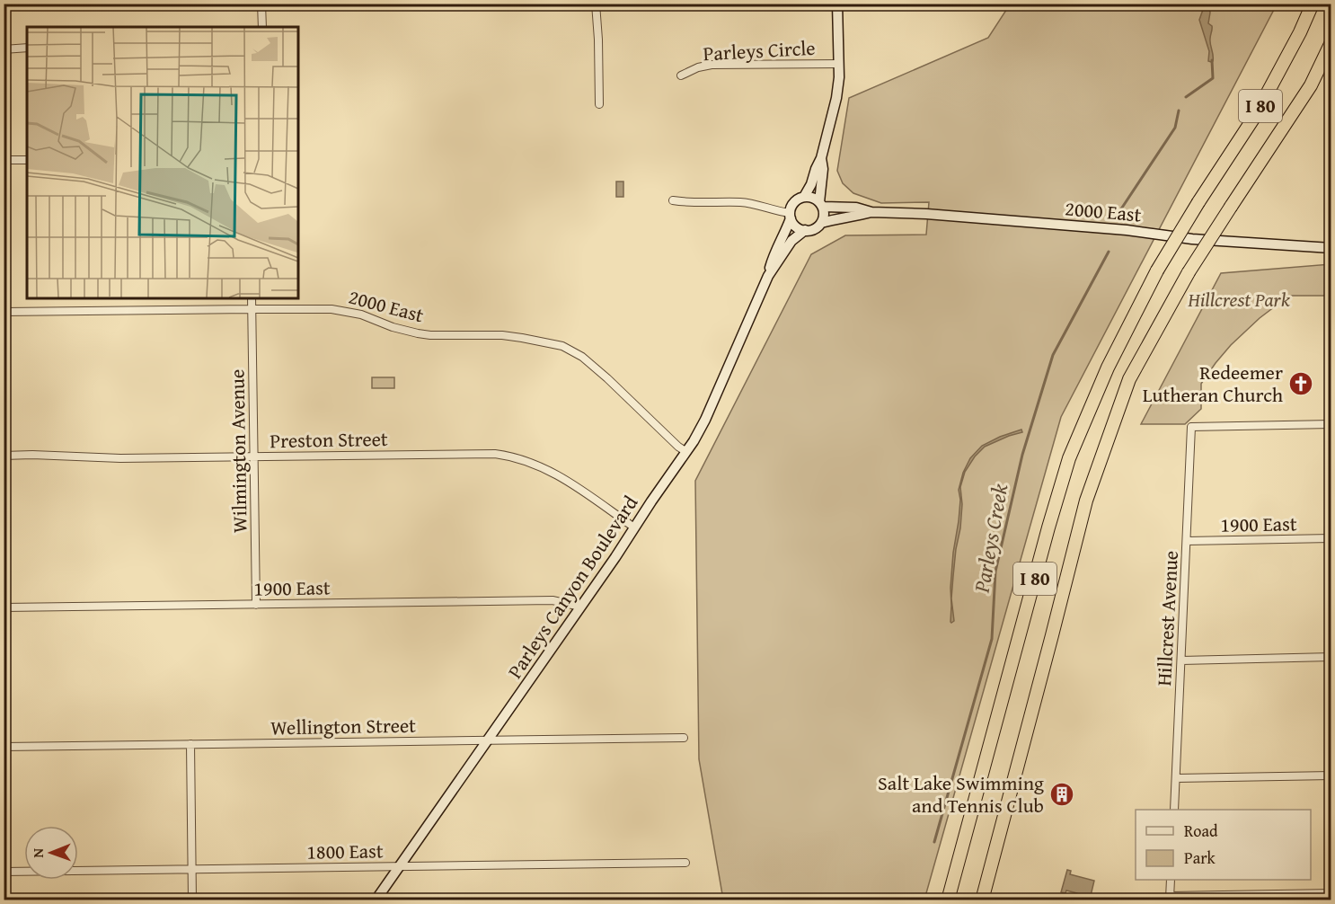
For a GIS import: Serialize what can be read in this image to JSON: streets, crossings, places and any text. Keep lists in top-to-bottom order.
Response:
{
  "streets": {
    "highway": ["I 80"],
    "street": [
      "Parleys Circle",
      "2000 East",
      "Preston Street",
      "Wilmington Avenue",
      "1900 East",
      "Parleys Canyon Boulevard",
      "Hillcrest Avenue",
      "Wellington Street",
      "1800 East"
    ]
  },
  "crossings": [
    ["2000 East", "Wilmington Avenue"],
    ["2000 East", "Parleys Canyon Boulevard"],
    ["Preston Street", "Wilmington Avenue"],
    ["Preston Street", "Parleys Canyon Boulevard"],
    ["Wilmington Avenue", "1900 East"],
    ["1900 East", "Parleys Canyon Boulevard"],
    ["1900 East", "Hillcrest Avenue"],
    ["Parleys Canyon Boulevard", "Wellington Street"],
    ["Parleys Canyon Boulevard", "1800 East"]
  ],
  "water": ["Parleys Creek"],
  "parks": ["Hillcrest Park"],
  "places": {
    "church": ["Redeemer Lutheran Church"],
    "building": ["Salt Lake Swimming and Tennis Club"]
  },
  "legend": ["Road", "Park"],
  "north": "left"
}
